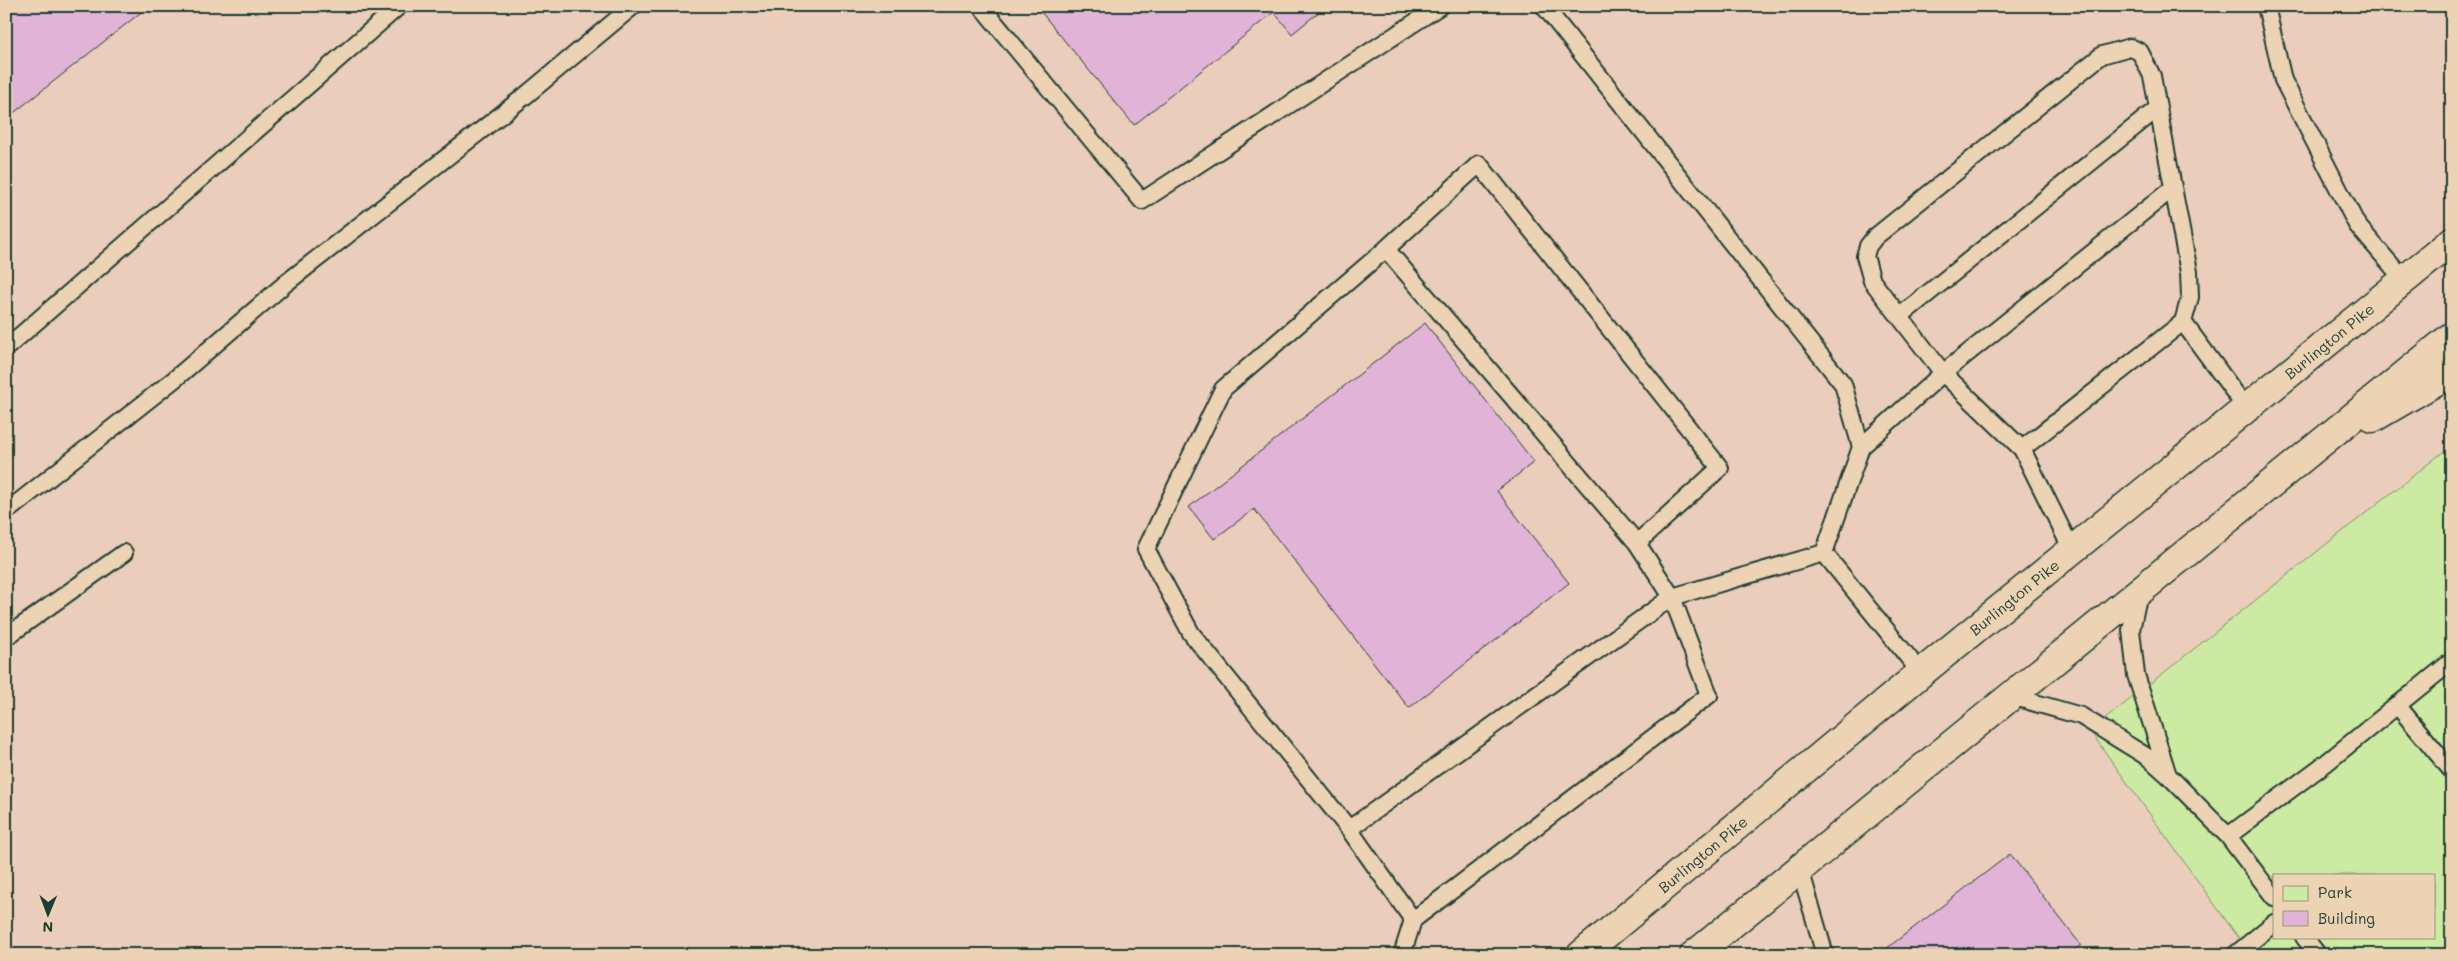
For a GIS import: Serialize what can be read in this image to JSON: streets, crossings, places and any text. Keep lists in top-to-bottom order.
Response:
{
  "streets": {
    "highway": ["Burlington Pike"]
  },
  "legend": ["Park", "Building"],
  "north": "bottom"
}
